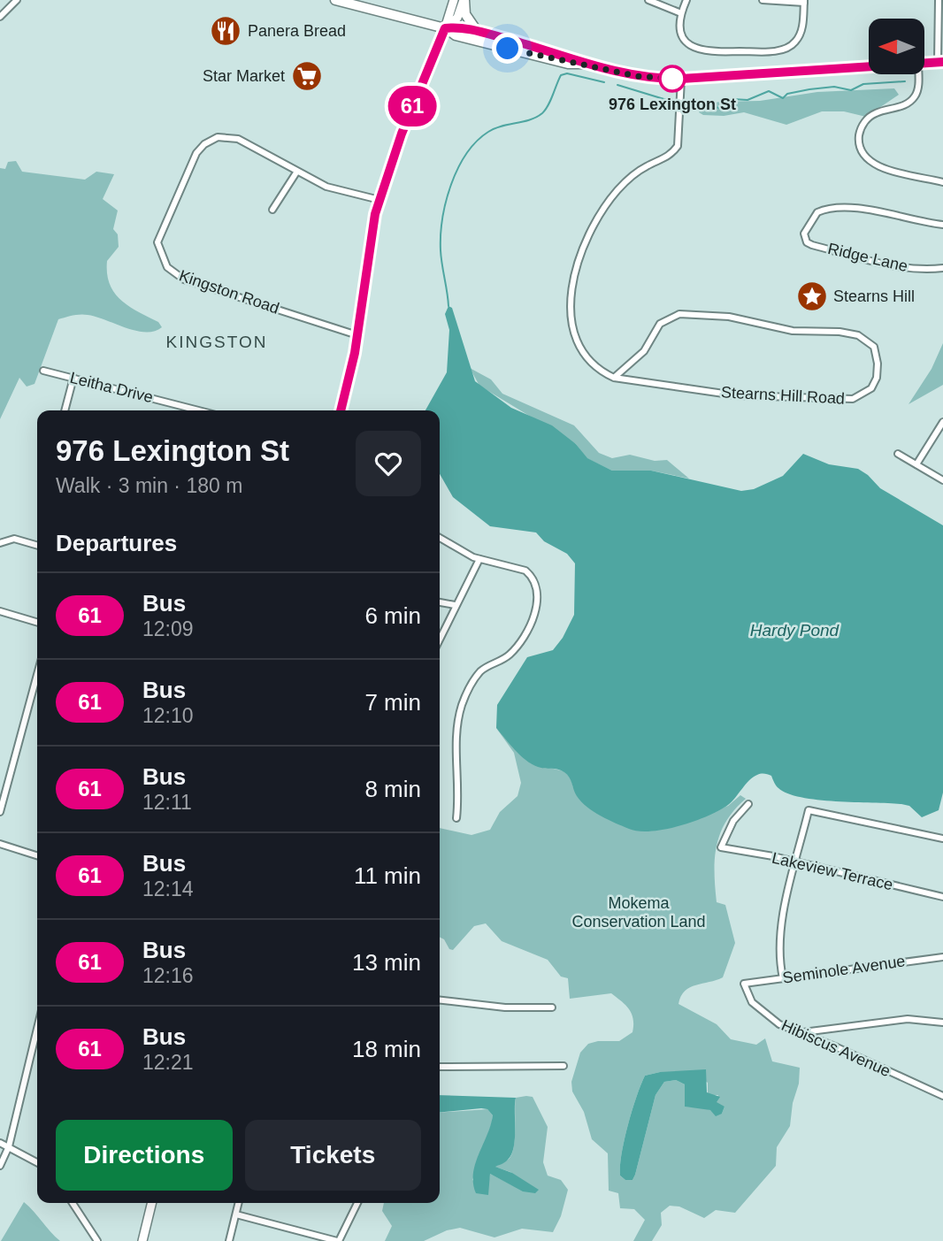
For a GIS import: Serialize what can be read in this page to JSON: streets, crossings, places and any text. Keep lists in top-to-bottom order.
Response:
{
  "streets": {
    "street": [
      "Ridge Lane",
      "Kingston Road",
      "Leitha Drive",
      "Stearns Hill Road",
      "Lakeview Terrace",
      "Seminole Avenue",
      "Hibiscus Avenue"
    ]
  },
  "crossings": [
    ["Seminole Avenue", "Hibiscus Avenue"]
  ],
  "districts": ["KINGSTON"],
  "water": ["Hardy Pond"],
  "parks": ["Mokema Conservation Land"],
  "places": {
    "restaurant": ["Panera Bread"],
    "supermarket": ["Star Market"],
    "other": ["976 Lexington St"],
    "place": ["Stearns Hill"]
  },
  "lines": ["bus line 61"],
  "north": "left",
  "page": {
    "on_map": "61",
    "heading": [
      ["976 Lexington St", "Walk · 3 min · 180 m"],
      "Departures"
    ],
    "list": [
      {
        "mark": "61",
        "name": "Bus",
        "note": "12:09",
        "value": "6 min"
      },
      {
        "mark": "61",
        "name": "Bus",
        "note": "12:10",
        "value": "7 min"
      },
      {
        "mark": "61",
        "name": "Bus",
        "note": "12:11",
        "value": "8 min"
      },
      {
        "mark": "61",
        "name": "Bus",
        "note": "12:14",
        "value": "11 min"
      },
      {
        "mark": "61",
        "name": "Bus",
        "note": "12:16",
        "value": "13 min"
      },
      {
        "mark": "61",
        "name": "Bus",
        "note": "12:21",
        "value": "18 min"
      }
    ],
    "buttons": ["Directions", "Tickets"]
  }
}
